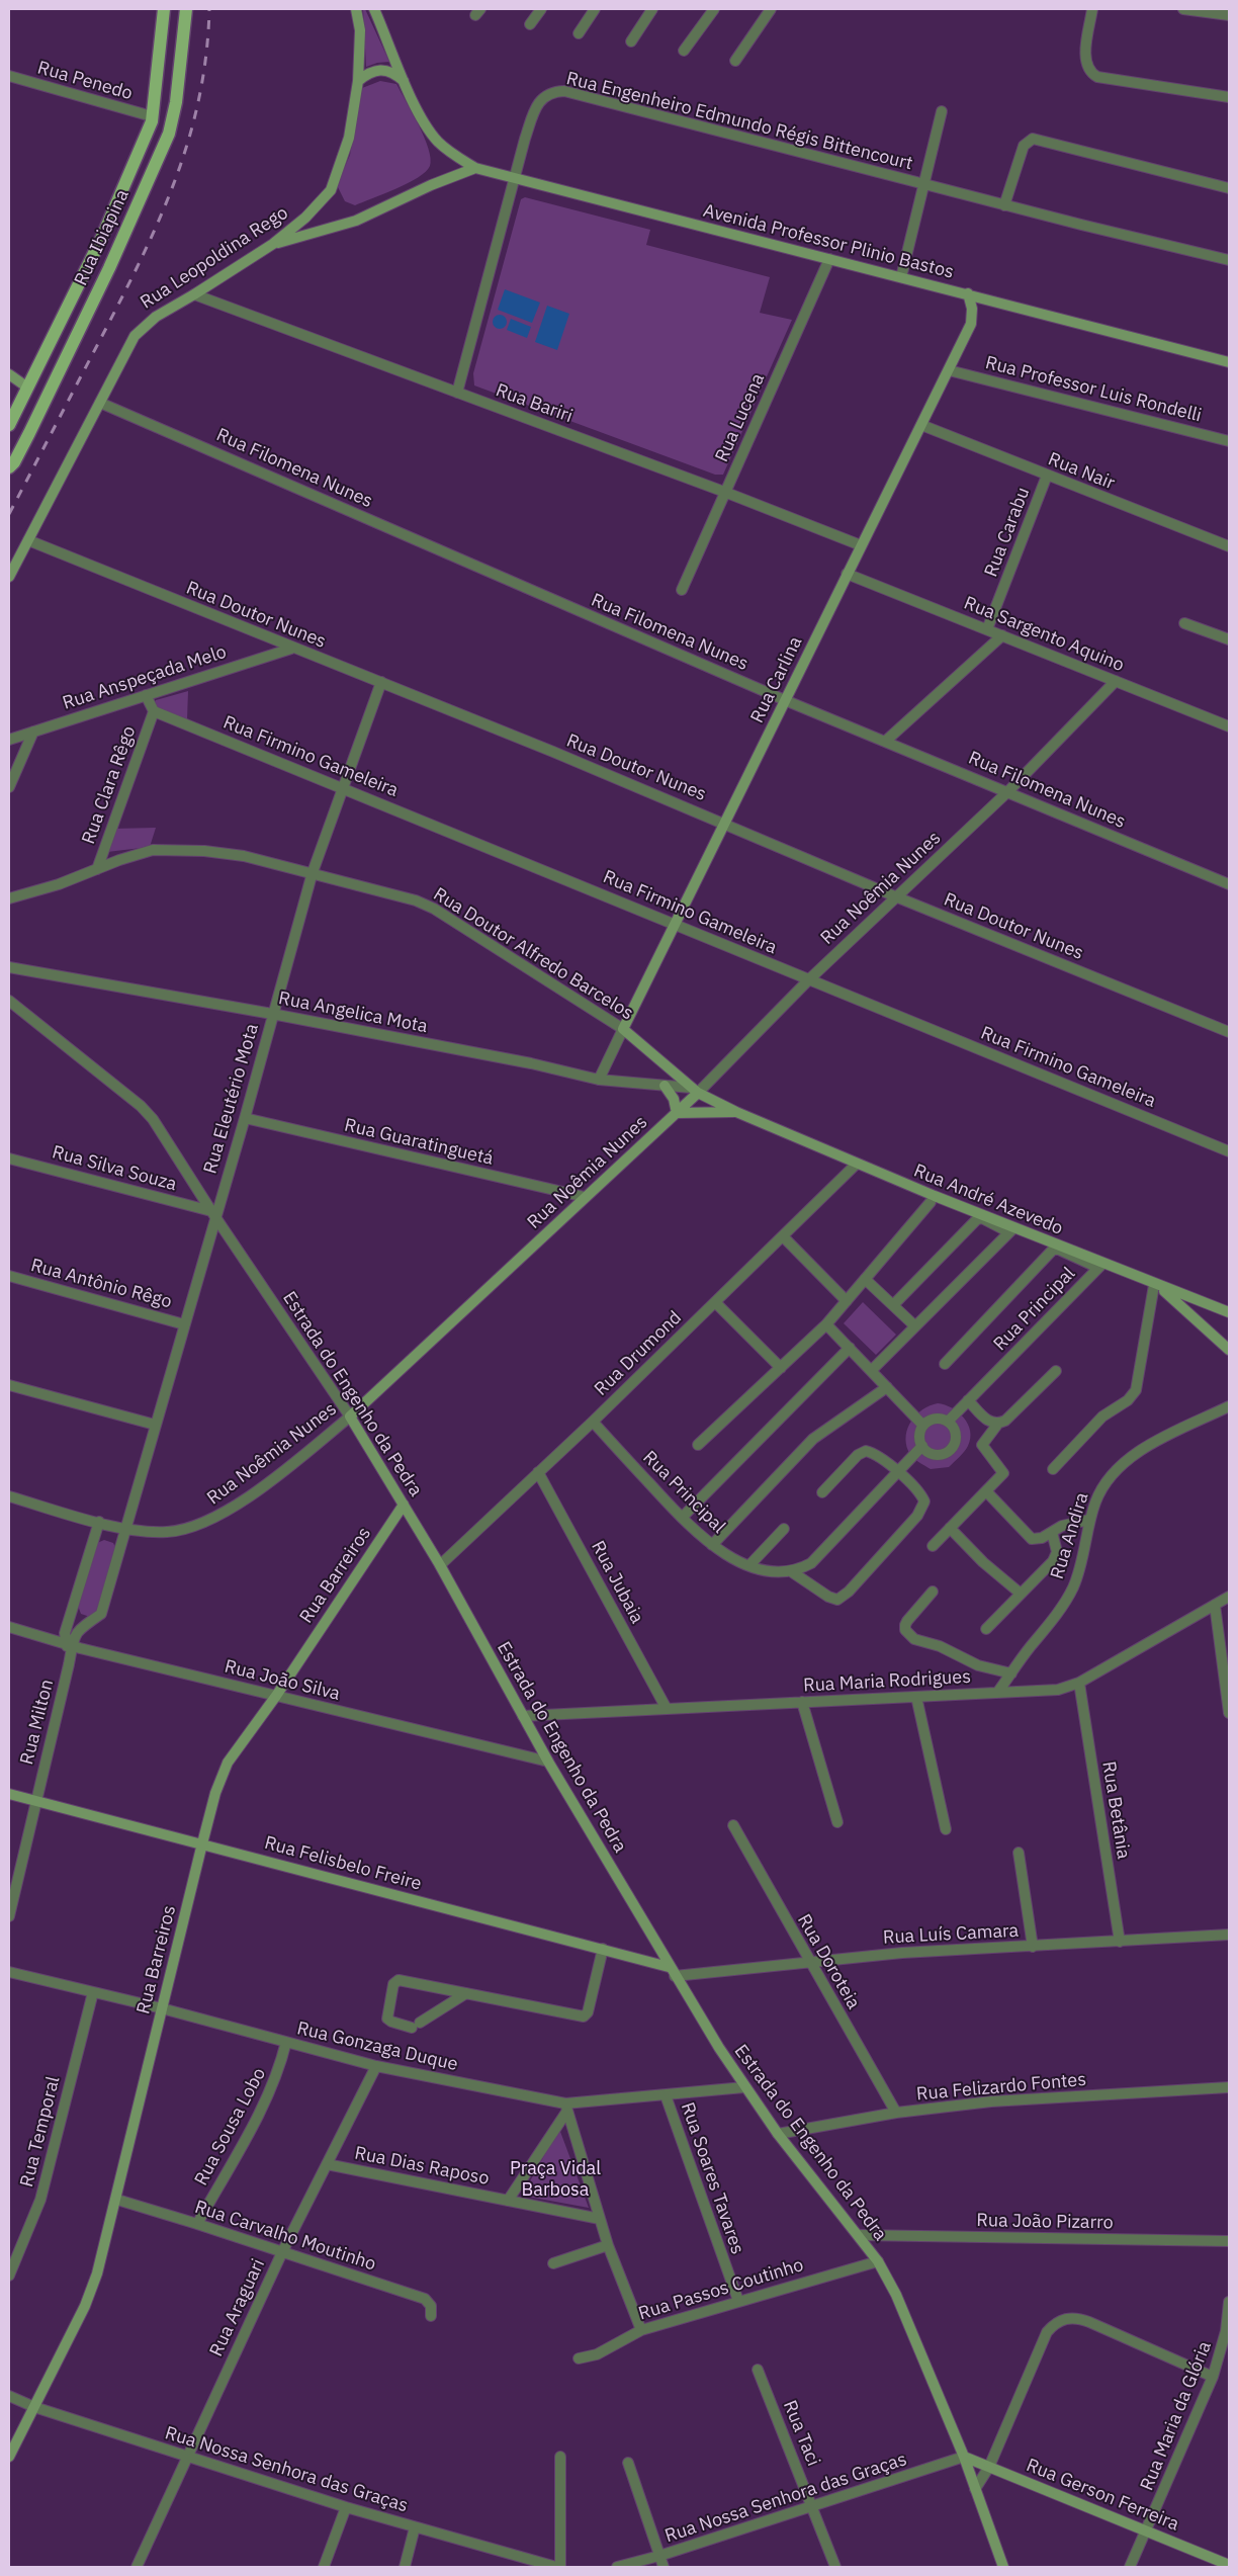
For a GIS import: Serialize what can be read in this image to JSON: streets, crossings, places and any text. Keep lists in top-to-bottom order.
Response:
{
  "streets": {
    "main road": ["Rua Ibiapina"],
    "street": [
      "Rua Penedo",
      "Rua Engenheiro Edmundo Régis Bittencourt",
      "Avenida Professor Plinio Bastos",
      "Rua Leopoldina Rego",
      "Rua Professor Luis Rondelli",
      "Rua Bariri",
      "Rua Lucena",
      "Rua Filomena Nunes",
      "Rua Nair",
      "Rua Carabu",
      "Rua Doutor Nunes",
      "Rua Sargento Aquino",
      "Rua Anspeçada Melo",
      "Rua Carlina",
      "Rua Firmino Gameleira",
      "Rua Clara Rêgo",
      "Rua Noêmia Nunes",
      "Rua Doutor Alfredo Barcelos",
      "Rua Angelica Mota",
      "Rua Eleutério Mota",
      "Rua Guaratinguetá",
      "Rua Silva Souza",
      "Rua André Azevedo",
      "Rua Antônio Rêgo",
      "Rua Principal",
      "Rua Drumond",
      "Estrada do Engenho da Pedra",
      "Rua Andira",
      "Rua Barreiros",
      "Rua Jubaia",
      "Rua João Silva",
      "Rua Maria Rodrigues",
      "Rua Milton",
      "Rua Betânia",
      "Rua Felisbelo Freire",
      "Rua Luís Camara",
      "Rua Doroteia",
      "Rua Gonzaga Duque",
      "Rua Felizardo Fontes",
      "Rua Sousa Lobo",
      "Rua Temporal",
      "Rua Dias Raposo",
      "Rua Soares Tavares",
      "Rua João Pizarro",
      "Rua Carvalho Moutinho",
      "Rua Passos Coutinho",
      "Rua Araguari",
      "Rua Maria da Glória",
      "Rua Taci",
      "Rua Nossa Senhora das Graças",
      "Rua Gerson Ferreira"
    ]
  },
  "crossings": [
    ["Rua Penedo", "Rua Ibiapina"],
    ["Rua Engenheiro Edmundo Régis Bittencourt", "Avenida Professor Plinio Bastos"],
    ["Rua Engenheiro Edmundo Régis Bittencourt", "Rua Bariri"],
    ["Avenida Professor Plinio Bastos", "Rua Lucena"],
    ["Avenida Professor Plinio Bastos", "Rua Carlina"],
    ["Rua Leopoldina Rego", "Rua Bariri"],
    ["Rua Leopoldina Rego", "Rua Filomena Nunes"],
    ["Rua Leopoldina Rego", "Rua Doutor Nunes"],
    ["Rua Professor Luis Rondelli", "Rua Carlina"],
    ["Rua Bariri", "Rua Lucena"],
    ["Rua Bariri", "Rua Carlina"],
    ["Rua Filomena Nunes", "Rua Carlina"],
    ["Rua Filomena Nunes", "Rua Noêmia Nunes"],
    ["Rua Nair", "Rua Carabu"],
    ["Rua Nair", "Rua Carlina"],
    ["Rua Carabu", "Rua Sargento Aquino"],
    ["Rua Doutor Nunes", "Rua Anspeçada Melo"],
    ["Rua Doutor Nunes", "Rua Carlina"],
    ["Rua Doutor Nunes", "Rua Noêmia Nunes"],
    ["Rua Doutor Nunes", "Rua Eleutério Mota"],
    ["Rua Sargento Aquino", "Rua Carlina"],
    ["Rua Sargento Aquino", "Rua Noêmia Nunes"],
    ["Rua Carlina", "Rua Firmino Gameleira"],
    ["Rua Carlina", "Rua Doutor Alfredo Barcelos"],
    ["Rua Carlina", "Rua Angelica Mota"],
    ["Rua Firmino Gameleira", "Rua Clara Rêgo"],
    ["Rua Firmino Gameleira", "Rua Noêmia Nunes"],
    ["Rua Firmino Gameleira", "Rua Eleutério Mota"],
    ["Rua Clara Rêgo", "Rua Doutor Alfredo Barcelos"],
    ["Rua Noêmia Nunes", "Rua Doutor Alfredo Barcelos"],
    ["Rua Noêmia Nunes", "Rua Angelica Mota"],
    ["Rua Noêmia Nunes", "Rua Eleutério Mota"],
    ["Rua Noêmia Nunes", "Rua Guaratinguetá"],
    ["Rua Noêmia Nunes", "Rua André Azevedo"],
    ["Rua Noêmia Nunes", "Estrada do Engenho da Pedra"],
    ["Rua Noêmia Nunes", "Rua Milton"],
    ["Rua Doutor Alfredo Barcelos", "Rua Angelica Mota"],
    ["Rua Doutor Alfredo Barcelos", "Rua Eleutério Mota"],
    ["Rua Doutor Alfredo Barcelos", "Rua André Azevedo"],
    ["Rua Angelica Mota", "Rua Eleutério Mota"],
    ["Rua Angelica Mota", "Rua André Azevedo"],
    ["Rua Eleutério Mota", "Rua Guaratinguetá"],
    ["Rua Eleutério Mota", "Rua Silva Souza"],
    ["Rua Eleutério Mota", "Rua Antônio Rêgo"],
    ["Rua Eleutério Mota", "Estrada do Engenho da Pedra"],
    ["Rua Eleutério Mota", "Rua João Silva"],
    ["Rua Eleutério Mota", "Rua Milton"],
    ["Rua Silva Souza", "Estrada do Engenho da Pedra"],
    ["Rua André Azevedo", "Rua Principal"],
    ["Rua André Azevedo", "Rua Drumond"],
    ["Rua Principal", "Rua Drumond"],
    ["Rua Drumond", "Estrada do Engenho da Pedra"],
    ["Rua Drumond", "Rua Jubaia"],
    ["Estrada do Engenho da Pedra", "Rua Barreiros"],
    ["Estrada do Engenho da Pedra", "Rua João Silva"],
    ["Estrada do Engenho da Pedra", "Rua Maria Rodrigues"],
    ["Estrada do Engenho da Pedra", "Rua Felisbelo Freire"],
    ["Estrada do Engenho da Pedra", "Rua Luís Camara"],
    ["Estrada do Engenho da Pedra", "Rua Gonzaga Duque"],
    ["Estrada do Engenho da Pedra", "Rua Felizardo Fontes"],
    ["Estrada do Engenho da Pedra", "Rua João Pizarro"],
    ["Estrada do Engenho da Pedra", "Rua Passos Coutinho"],
    ["Estrada do Engenho da Pedra", "Rua Nossa Senhora das Graças"],
    ["Estrada do Engenho da Pedra", "Rua Gerson Ferreira"],
    ["Rua Andira", "Rua Maria Rodrigues"],
    ["Rua Barreiros", "Rua João Silva"],
    ["Rua Barreiros", "Rua Felisbelo Freire"],
    ["Rua Barreiros", "Rua Gonzaga Duque"],
    ["Rua Barreiros", "Rua Carvalho Moutinho"],
    ["Rua Barreiros", "Rua Nossa Senhora das Graças"],
    ["Rua Jubaia", "Rua Maria Rodrigues"],
    ["Rua João Silva", "Rua Milton"],
    ["Rua Maria Rodrigues", "Rua Betânia"],
    ["Rua Milton", "Rua Felisbelo Freire"],
    ["Rua Betânia", "Rua Luís Camara"],
    ["Rua Luís Camara", "Rua Doroteia"],
    ["Rua Doroteia", "Rua Felizardo Fontes"],
    ["Rua Gonzaga Duque", "Rua Sousa Lobo"],
    ["Rua Gonzaga Duque", "Rua Temporal"],
    ["Rua Gonzaga Duque", "Rua Soares Tavares"],
    ["Rua Gonzaga Duque", "Rua Araguari"],
    ["Rua Sousa Lobo", "Rua Carvalho Moutinho"],
    ["Rua Dias Raposo", "Rua Araguari"],
    ["Rua Soares Tavares", "Rua Passos Coutinho"],
    ["Rua Carvalho Moutinho", "Rua Araguari"],
    ["Rua Araguari", "Rua Nossa Senhora das Graças"],
    ["Rua Maria da Glória", "Rua Gerson Ferreira"],
    ["Rua Taci", "Rua Nossa Senhora das Graças"],
    ["Rua Nossa Senhora das Graças", "Rua Gerson Ferreira"]
  ],
  "parks": ["Praça Vidal Barbosa"]
}
